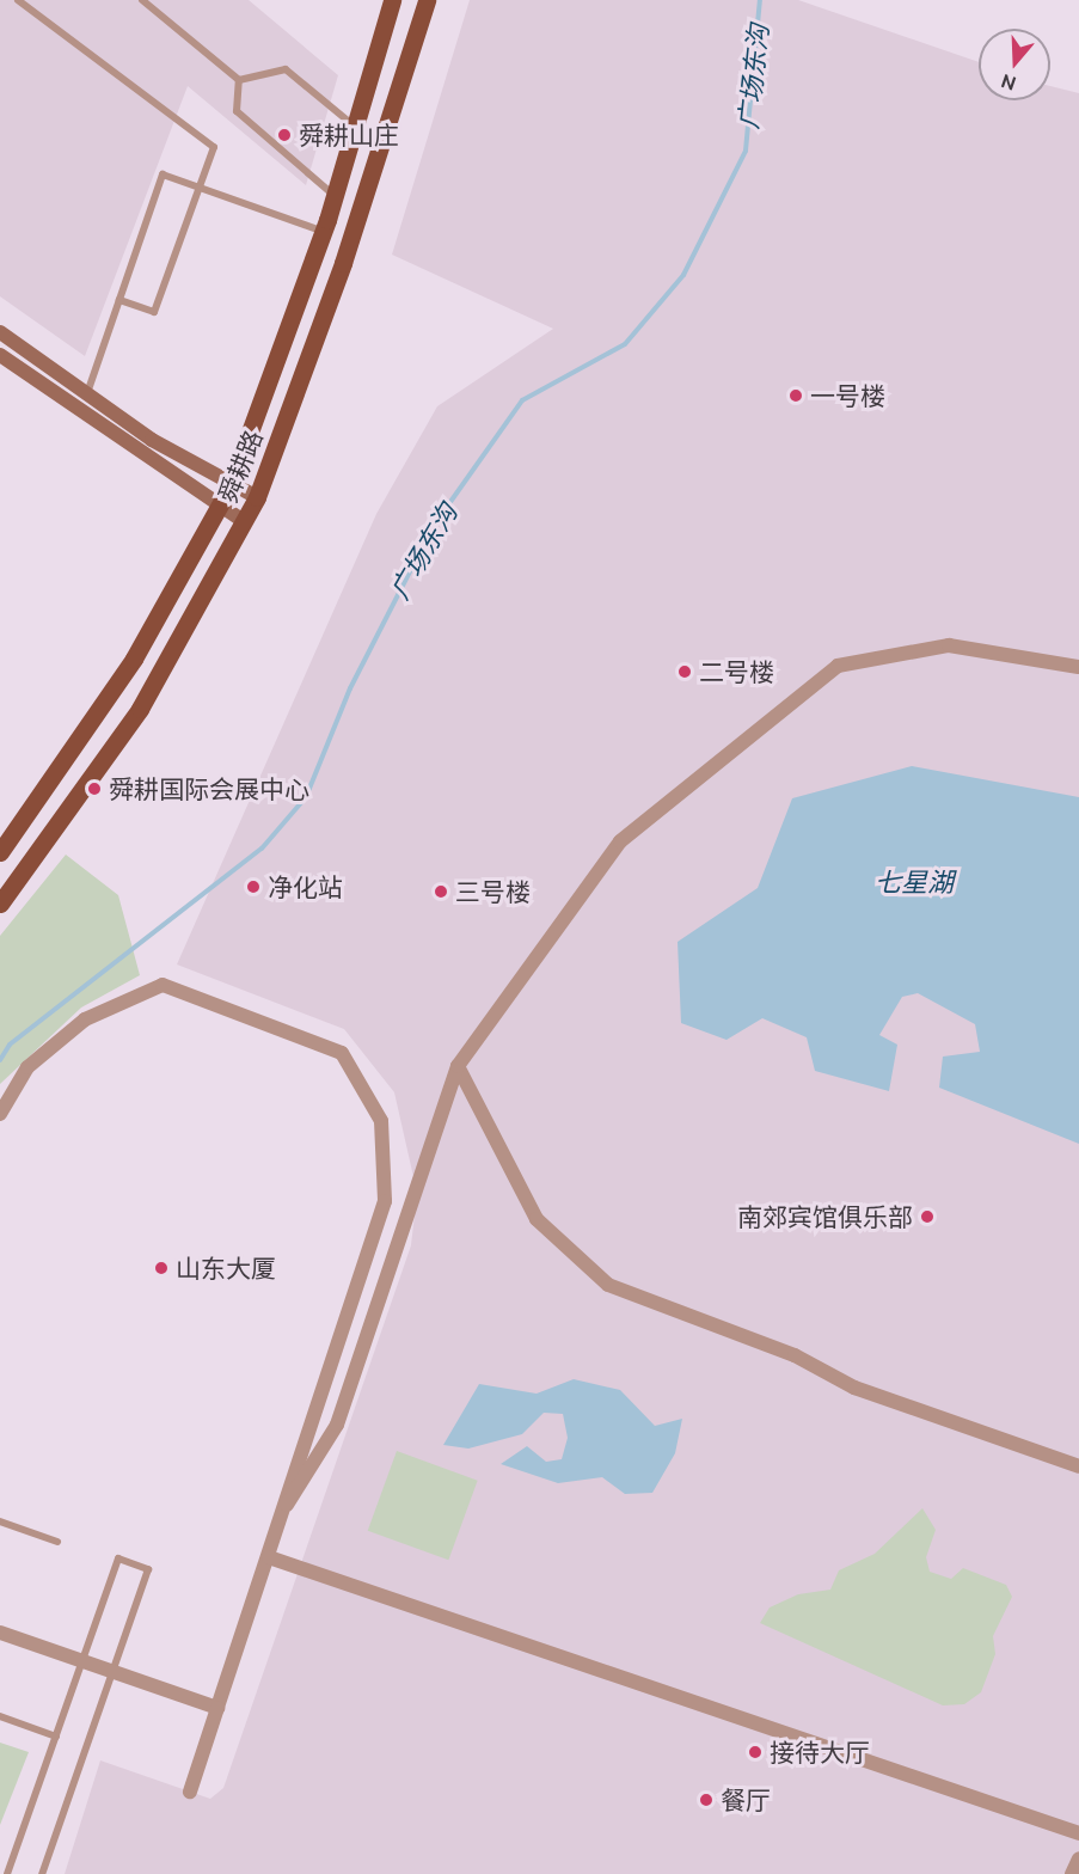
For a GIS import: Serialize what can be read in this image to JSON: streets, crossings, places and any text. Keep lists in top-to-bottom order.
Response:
{
  "streets": {
    "main road": ["舜耕路"]
  },
  "water": ["广场东沟", "七星湖"],
  "places": [
    "舜耕山庄",
    "一号楼",
    "二号楼",
    "舜耕国际会展中心",
    "净化站",
    "三号楼",
    "南郊宾馆俱乐部",
    "山东大厦",
    "接待大厅",
    "餐厅"
  ],
  "north": "bottom"
}
